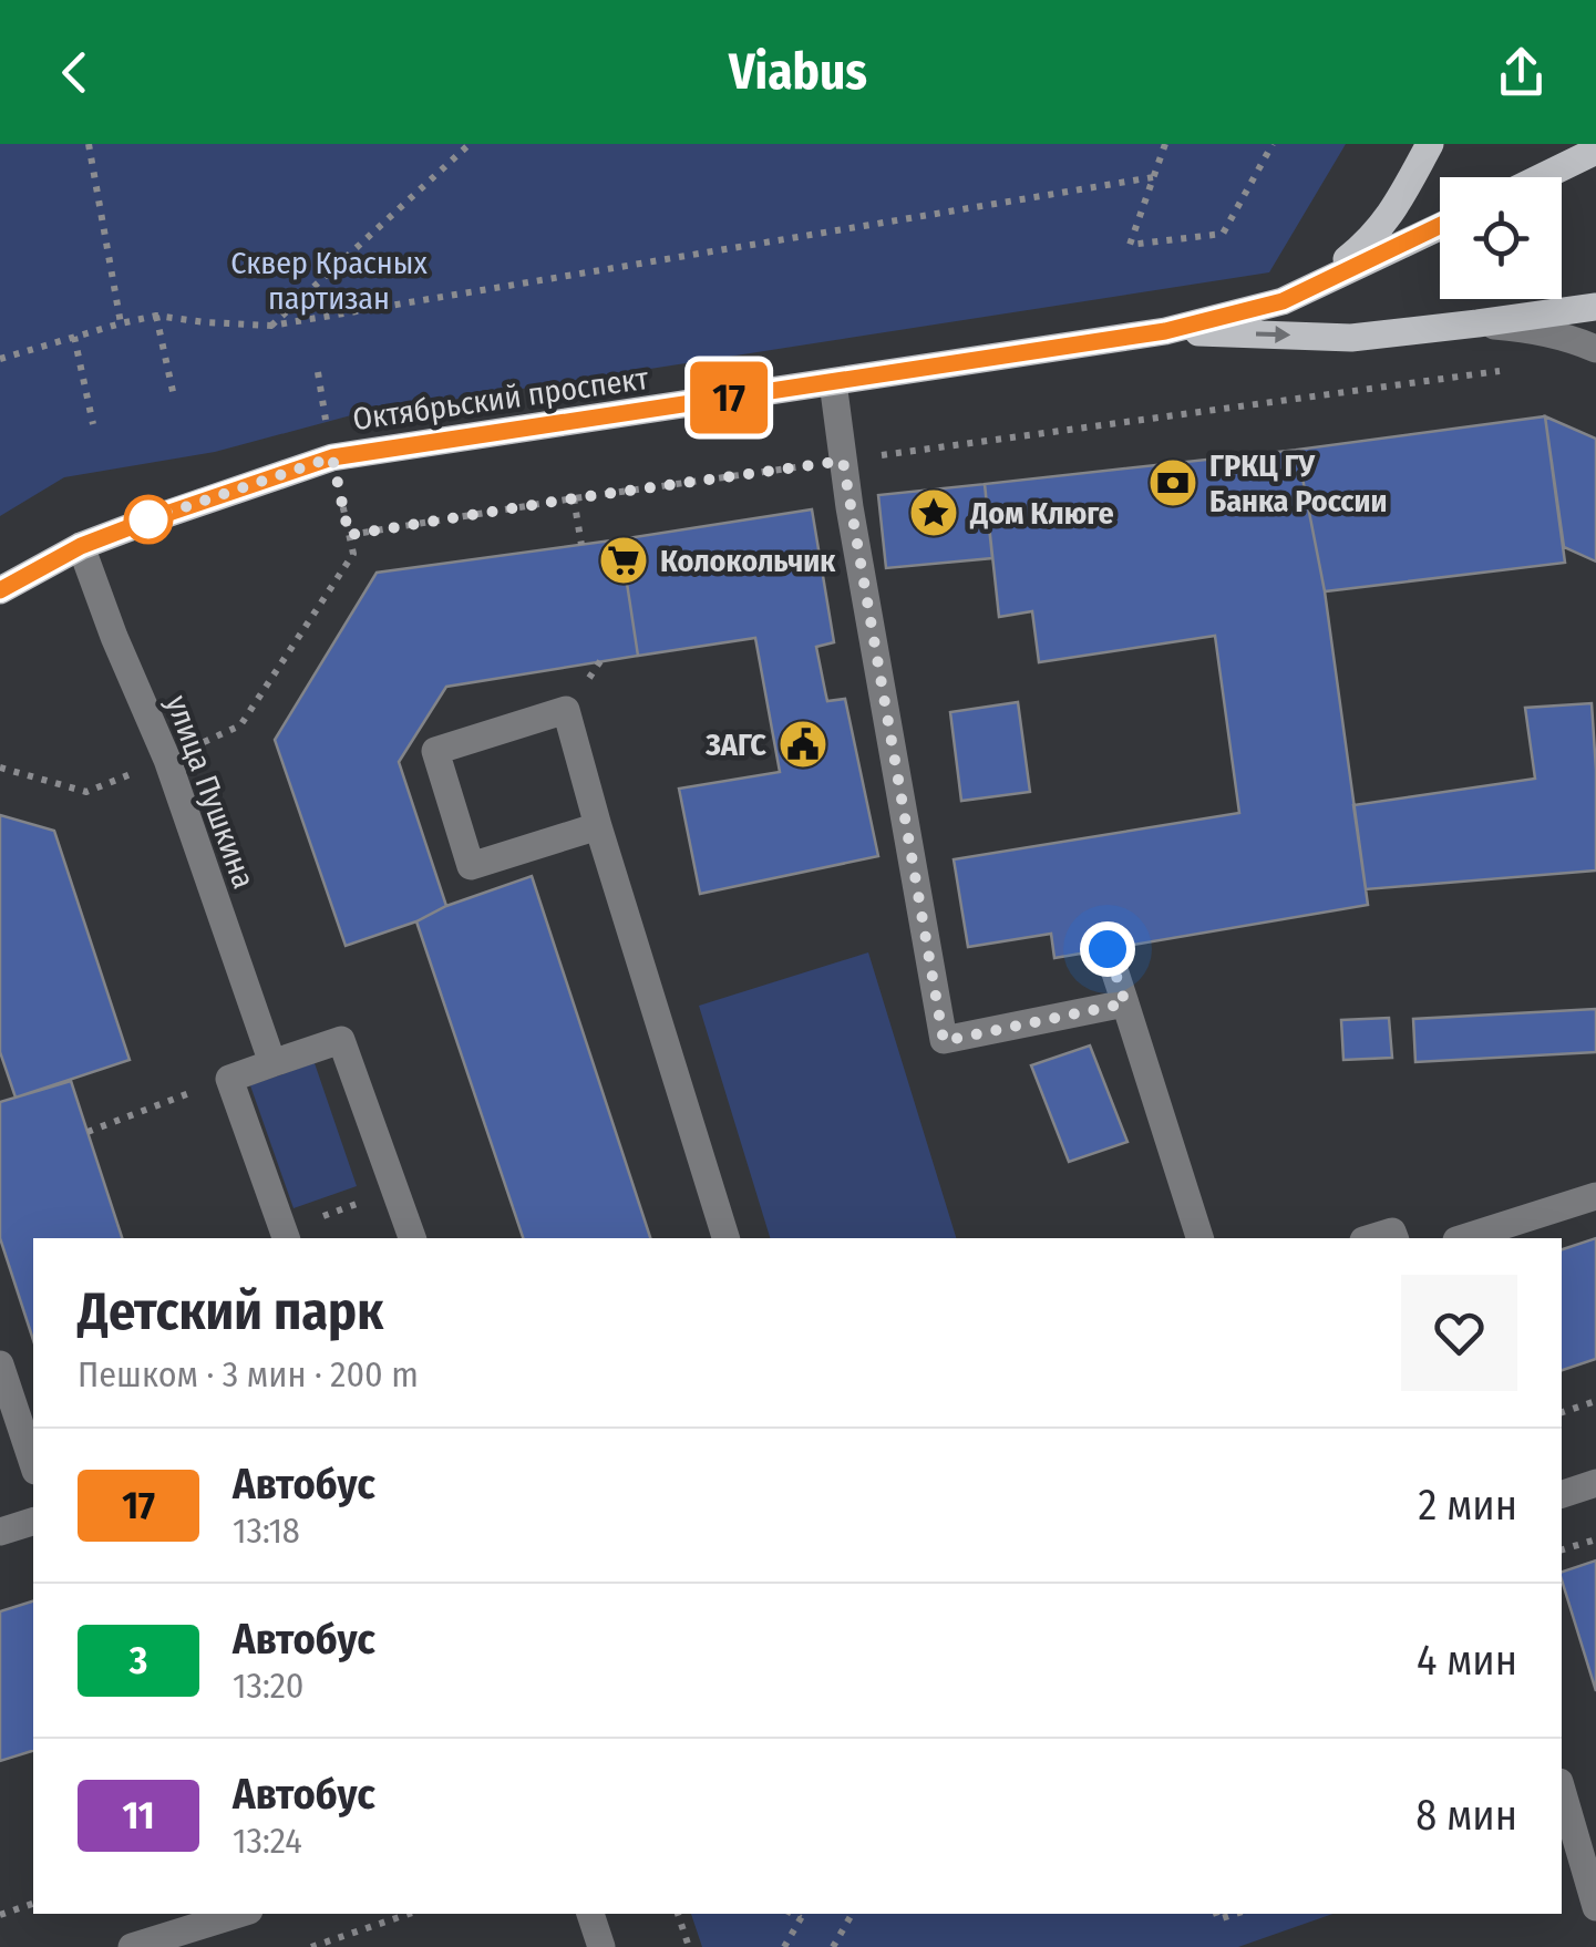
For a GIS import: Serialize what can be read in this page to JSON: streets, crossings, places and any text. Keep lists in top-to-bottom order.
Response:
{
  "streets": {
    "main road": ["Октябрьский проспект"],
    "street": ["улица Пушкина"]
  },
  "crossings": [
    ["Октябрьский проспект", "улица Пушкина"]
  ],
  "parks": ["Сквер Красных партизан"],
  "places": {
    "bank": ["ГРКЦ ГУ Банка России"],
    "place": ["Дом Клюге"],
    "supermarket": ["Колокольчик"],
    "public building": ["ЗАГС"]
  },
  "lines": ["bus line 17"],
  "page": {
    "header": "Viabus",
    "on_map": "17",
    "heading": ["Детский парк", "Пешком · 3 мин · 200 m"],
    "list": [
      {
        "mark": "17",
        "name": "Автобус",
        "note": "13:18",
        "value": "2 мин"
      },
      {
        "mark": "3",
        "name": "Автобус",
        "note": "13:20",
        "value": "4 мин"
      },
      {
        "mark": "11",
        "name": "Автобус",
        "note": "13:24",
        "value": "8 мин"
      }
    ]
  }
}
